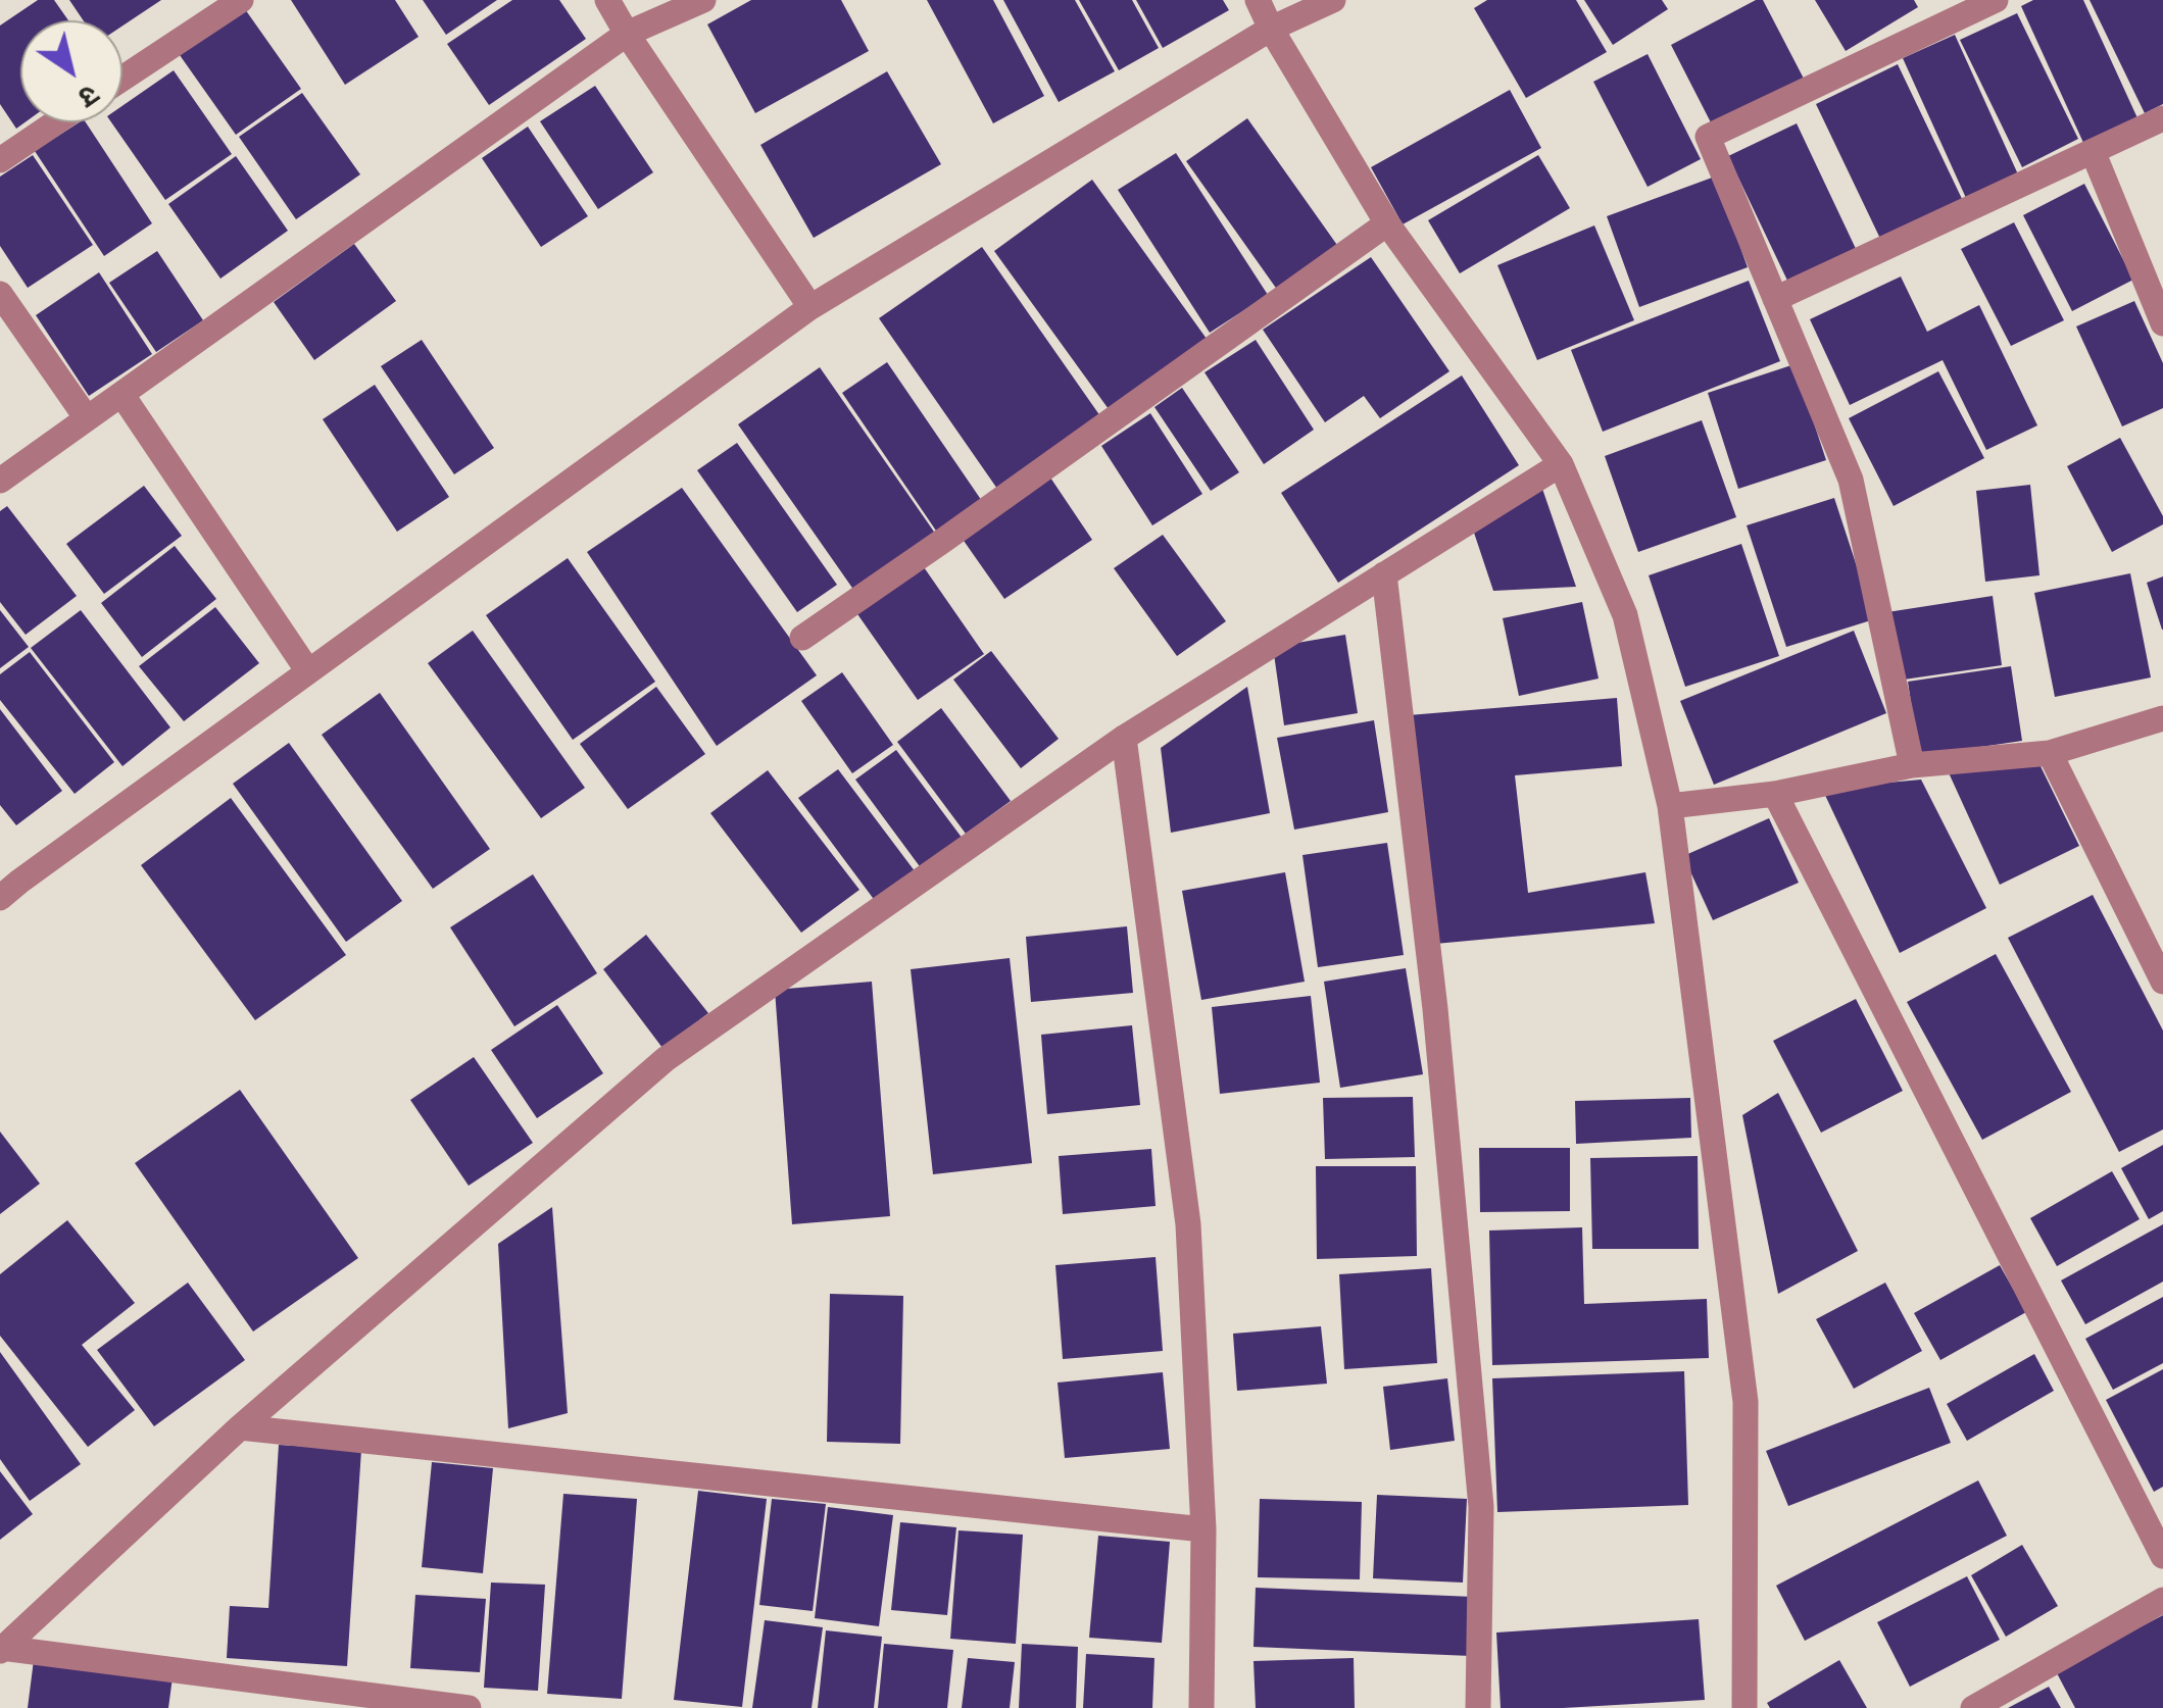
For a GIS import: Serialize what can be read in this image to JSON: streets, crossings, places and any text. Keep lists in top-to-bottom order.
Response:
{
  "north": "bottom right"
}
